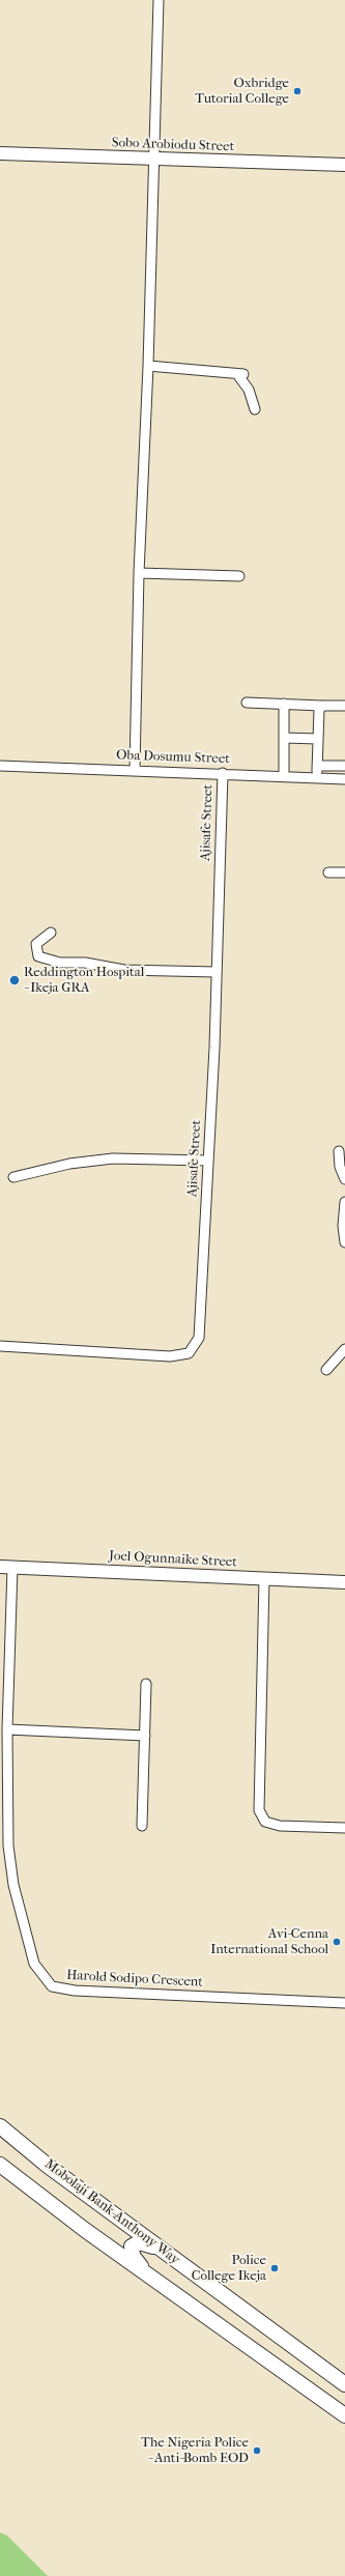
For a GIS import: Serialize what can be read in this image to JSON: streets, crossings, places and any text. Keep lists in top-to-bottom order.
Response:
{
  "streets": {
    "main road": ["Mobolaji Bank-Anthony Way"],
    "street": [
      "Sobo Arobiodu Street",
      "Oba Dosumu Street",
      "Ajisafe Street",
      "Joel Ogunnaike Street",
      "Harold Sodipo Crescent"
    ]
  },
  "crossings": [
    ["Oba Dosumu Street", "Ajisafe Street"],
    ["Joel Ogunnaike Street", "Harold Sodipo Crescent"]
  ],
  "places": [
    "Oxbridge Tutorial College",
    "Reddington Hospital - Ikeja GRA",
    "Avi-Cenna International School",
    "Police College Ikeja",
    "The Nigeria Police - Anti-Bomb EOD"
  ]
}
